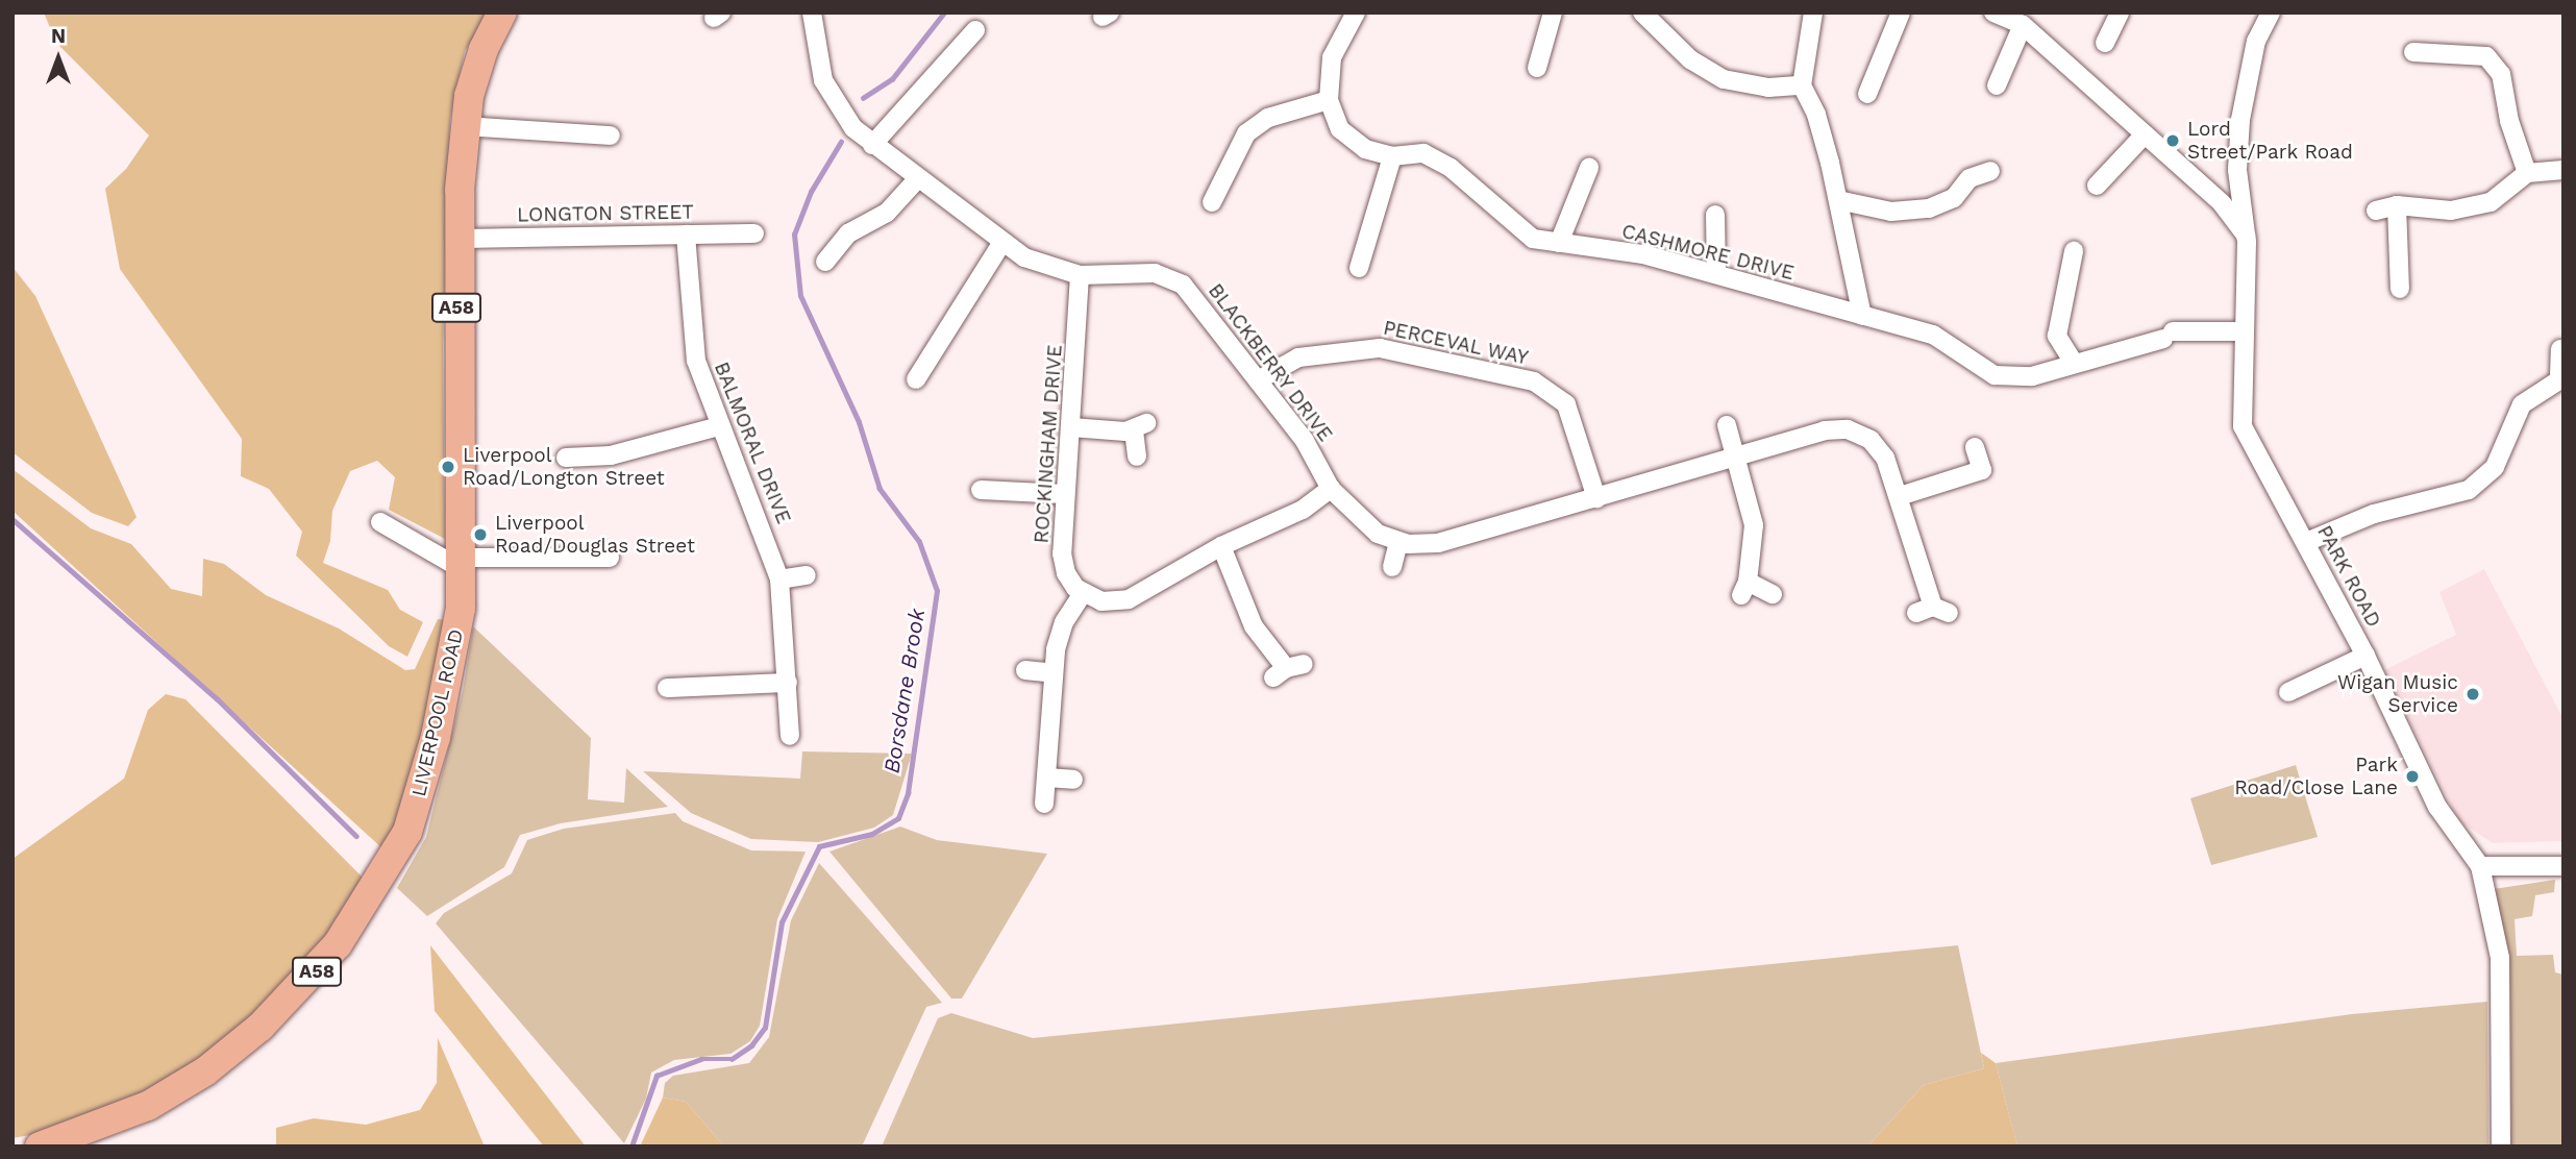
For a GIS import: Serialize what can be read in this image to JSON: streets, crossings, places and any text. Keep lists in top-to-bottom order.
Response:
{
  "streets": {
    "main road": ["A58", "LIVERPOOL ROAD"],
    "street": [
      "LONGTON STREET",
      "CASHMORE DRIVE",
      "PERCEVAL WAY",
      "BLACKBERRY DRIVE",
      "BALMORAL DRIVE",
      "ROCKINGHAM DRIVE",
      "PARK ROAD"
    ]
  },
  "crossings": [
    ["LONGTON STREET", "BALMORAL DRIVE"],
    ["LONGTON STREET", "LIVERPOOL ROAD"],
    ["CASHMORE DRIVE", "PARK ROAD"],
    ["PERCEVAL WAY", "BLACKBERRY DRIVE"],
    ["BLACKBERRY DRIVE", "ROCKINGHAM DRIVE"]
  ],
  "water": ["Borsdane Brook"],
  "places": [
    "Lord Street/Park Road",
    "Liverpool Road/Longton Street",
    "Liverpool Road/Douglas Street",
    "Wigan Music Service",
    "Park Road/Close Lane"
  ],
  "north": "top"
}
